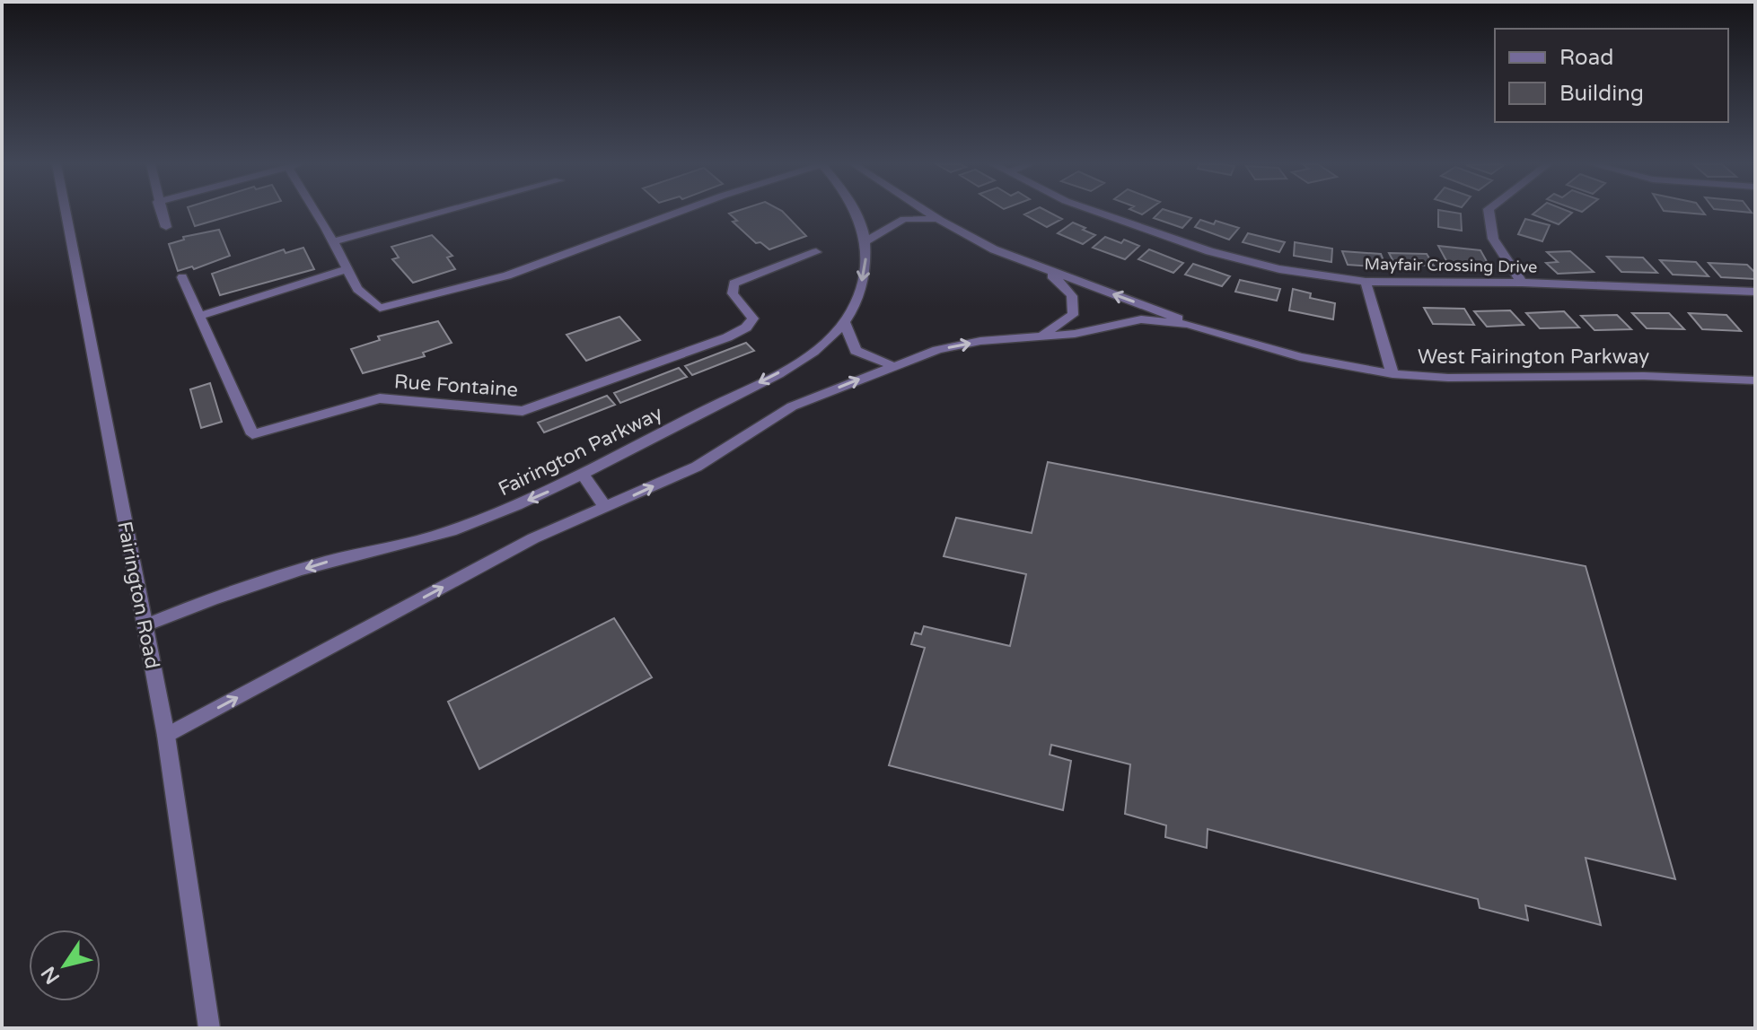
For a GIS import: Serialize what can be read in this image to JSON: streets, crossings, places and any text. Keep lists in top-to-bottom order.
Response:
{
  "streets": {
    "street": [
      "Mayfair Crossing Drive",
      "West Fairington Parkway",
      "Rue Fontaine",
      "Fairington Parkway",
      "Fairington Road"
    ]
  },
  "crossings": [
    ["Fairington Parkway", "Fairington Road"]
  ],
  "legend": ["Road", "Building"],
  "north": "bottom left"
}
